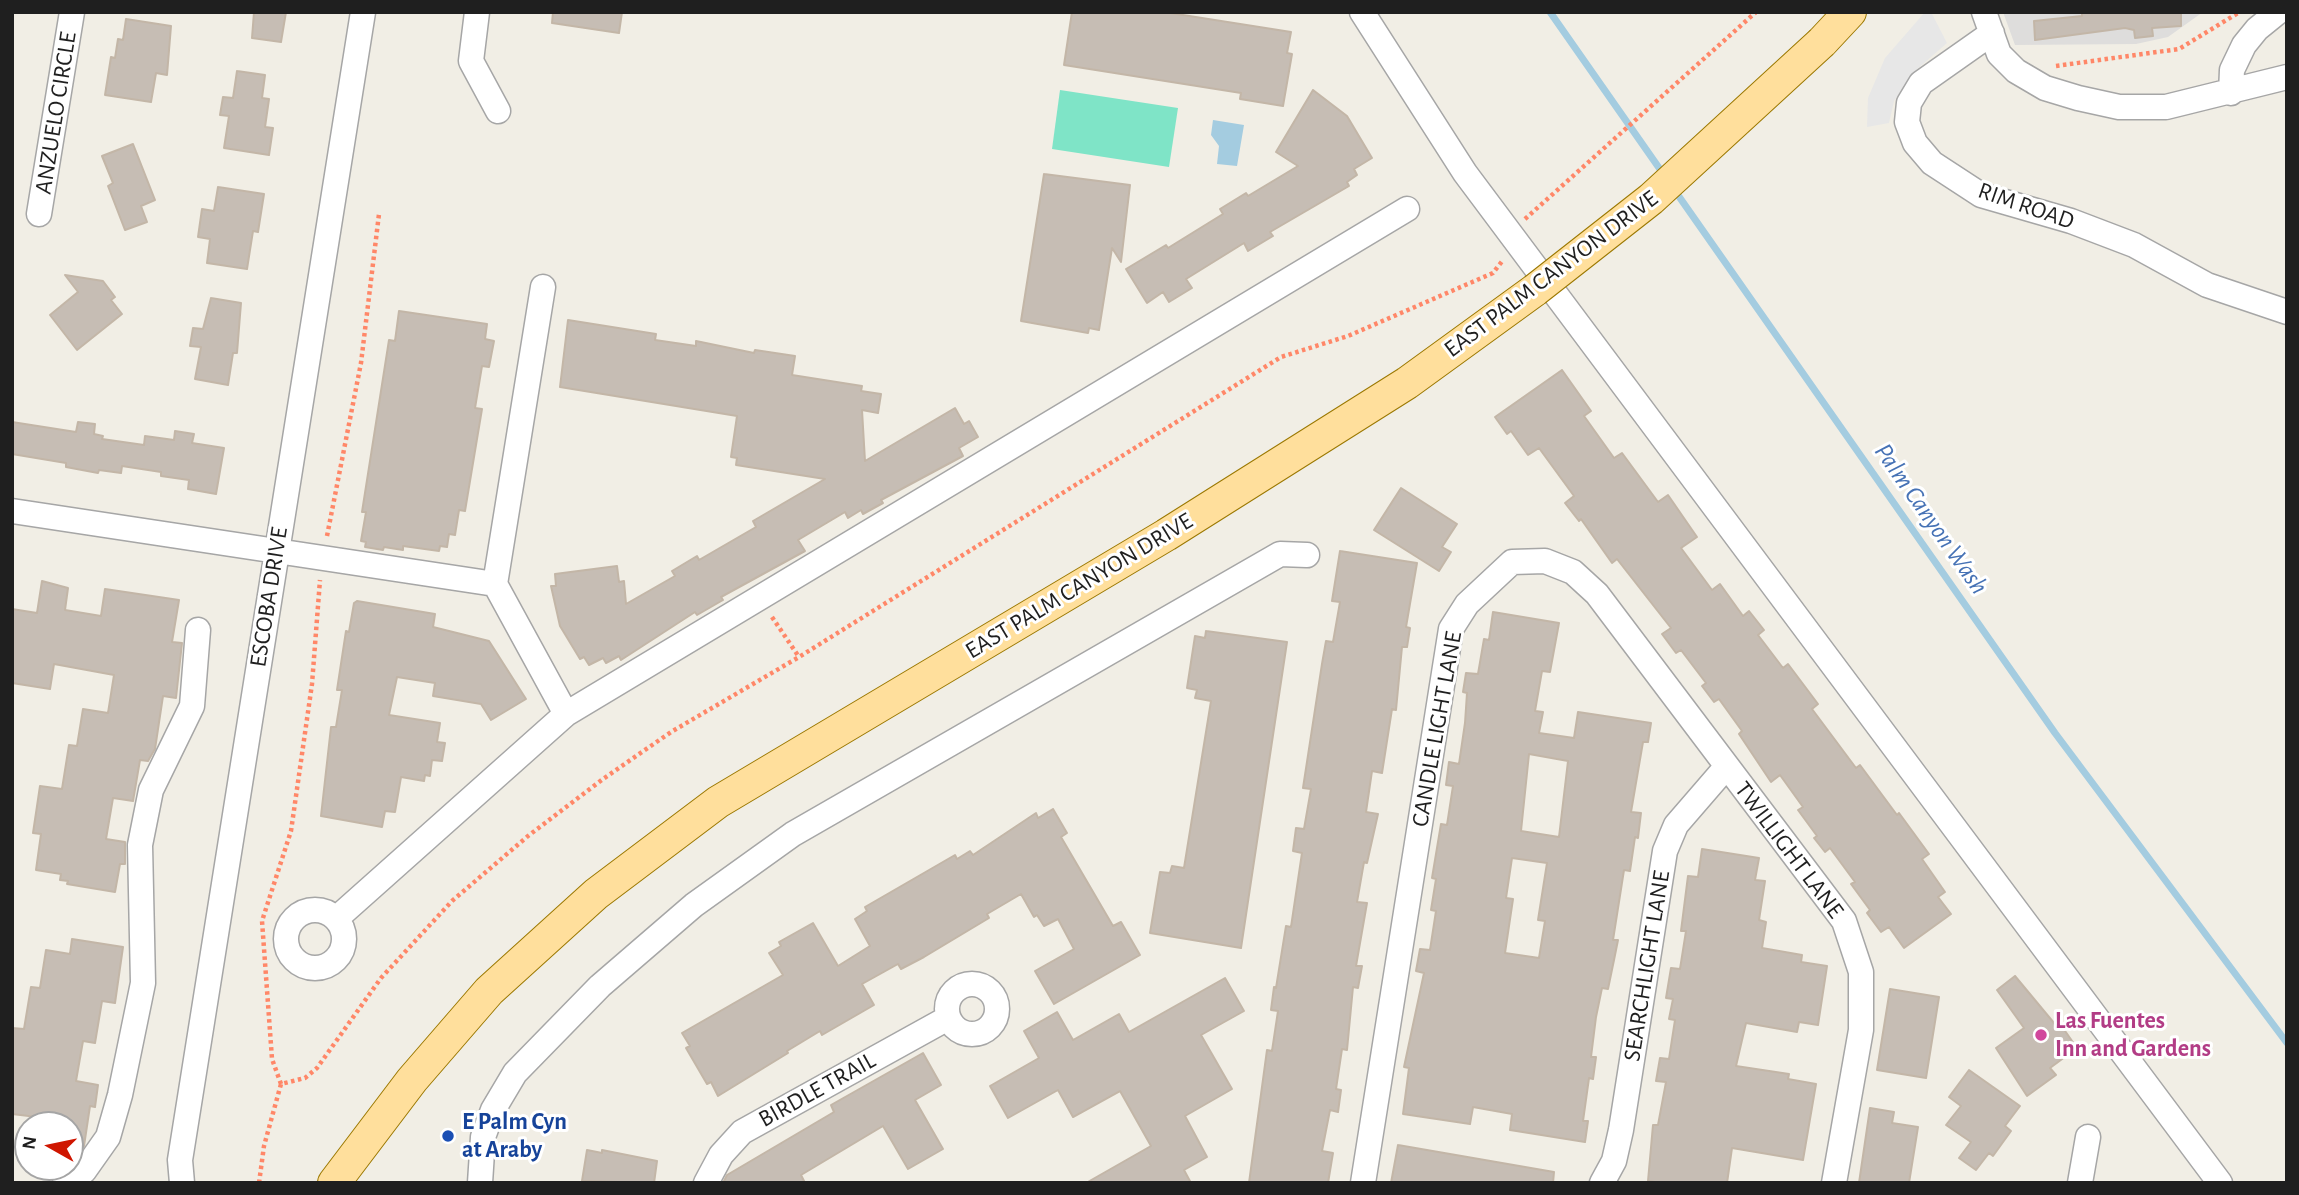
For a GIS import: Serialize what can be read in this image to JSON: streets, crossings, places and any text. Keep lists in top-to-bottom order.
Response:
{
  "streets": {
    "main road": ["EAST PALM CANYON DRIVE"],
    "street": [
      "ANZUELO CIRCLE",
      "RIM ROAD",
      "ESCOBA DRIVE",
      "CANDLE LIGHT LANE",
      "TWILLIGHT LANE",
      "SEARCHLIGHT LANE",
      "BIRDLE TRAIL"
    ]
  },
  "crossings": [
    ["CANDLE LIGHT LANE", "TWILLIGHT LANE"],
    ["CANDLE LIGHT LANE", "SEARCHLIGHT LANE"],
    ["TWILLIGHT LANE", "SEARCHLIGHT LANE"]
  ],
  "water": ["Palm Canyon Wash"],
  "places": ["Las Fuentes Inn and Gardens", "E Palm Cyn at Araby"],
  "north": "left"
}
